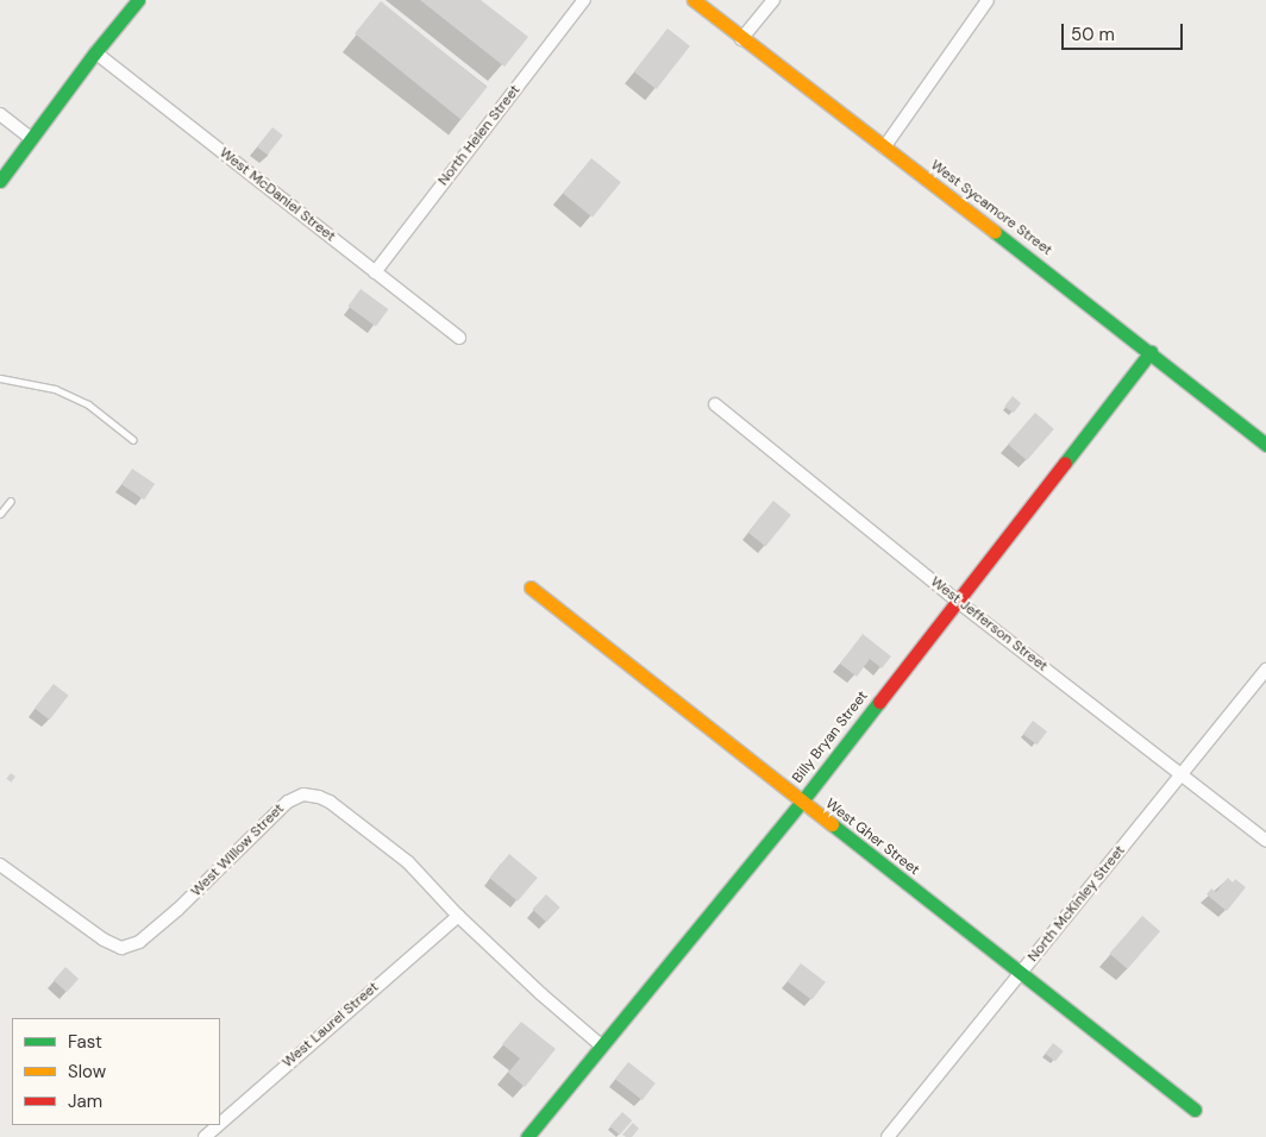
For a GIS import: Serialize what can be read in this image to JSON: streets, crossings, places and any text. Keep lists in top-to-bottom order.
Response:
{
  "streets": {
    "street": [
      "North Helen Street",
      "West McDaniel Street",
      "West Sycamore Street",
      "West Jefferson Street",
      "Billy Bryan Street",
      "West Gher Street",
      "West Willow Street",
      "North McKinley Street",
      "West Laurel Street"
    ]
  },
  "crossings": [
    ["North Helen Street", "West McDaniel Street"],
    ["West Sycamore Street", "Billy Bryan Street"],
    ["West Jefferson Street", "Billy Bryan Street"],
    ["West Jefferson Street", "North McKinley Street"],
    ["Billy Bryan Street", "West Gher Street"],
    ["Billy Bryan Street", "West Willow Street"],
    ["West Gher Street", "North McKinley Street"],
    ["West Willow Street", "West Laurel Street"]
  ],
  "legend": ["Fast", "Slow", "Jam"],
  "scale_bar": "50 m"
}
